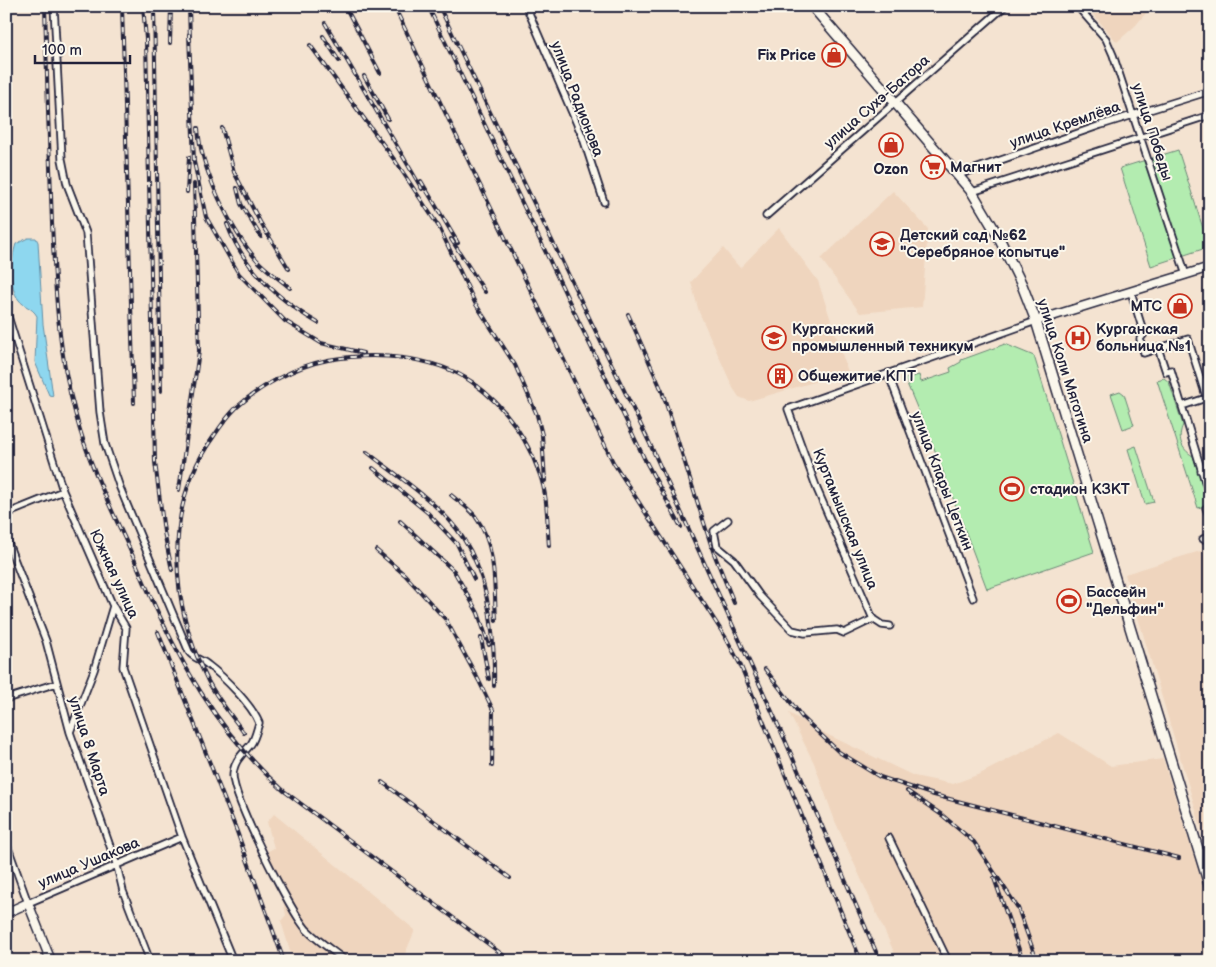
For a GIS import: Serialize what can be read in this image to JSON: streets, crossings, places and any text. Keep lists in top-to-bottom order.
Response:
{
  "streets": {
    "main road": ["улица Коли Мяготина"],
    "street": [
      "улица Радионова",
      "улица Сухэ-Батора",
      "улица Кремлёва",
      "улица Победы",
      "улица Клары Цеткин",
      "Куртамышская улица",
      "Южная улица",
      "улица 8 Марта",
      "улица Ушакова"
    ]
  },
  "crossings": [
    ["улица Сухэ-Батора", "улица Коли Мяготина"],
    ["улица Кремлёва", "улица Победы"],
    ["улица Кремлёва", "улица Коли Мяготина"],
    ["улица Клары Цеткин", "Куртамышская улица"],
    ["Южная улица", "улица Ушакова"],
    ["улица 8 Марта", "улица Ушакова"]
  ],
  "places": {
    "shop": ["Fix Price", "Ozon", "МТС"],
    "supermarket": ["Магнит"],
    "school or university": ["Детский сад №62 \"Серебряное копытце\"", "Курганский промышленный техникум"],
    "hospital": ["Курганская больница №1"],
    "building": ["Общежитие КПТ"],
    "sports": ["стадион КЗКТ", "Бассейн \"Дельфин\""]
  },
  "scale_bar": "100 m"
}
